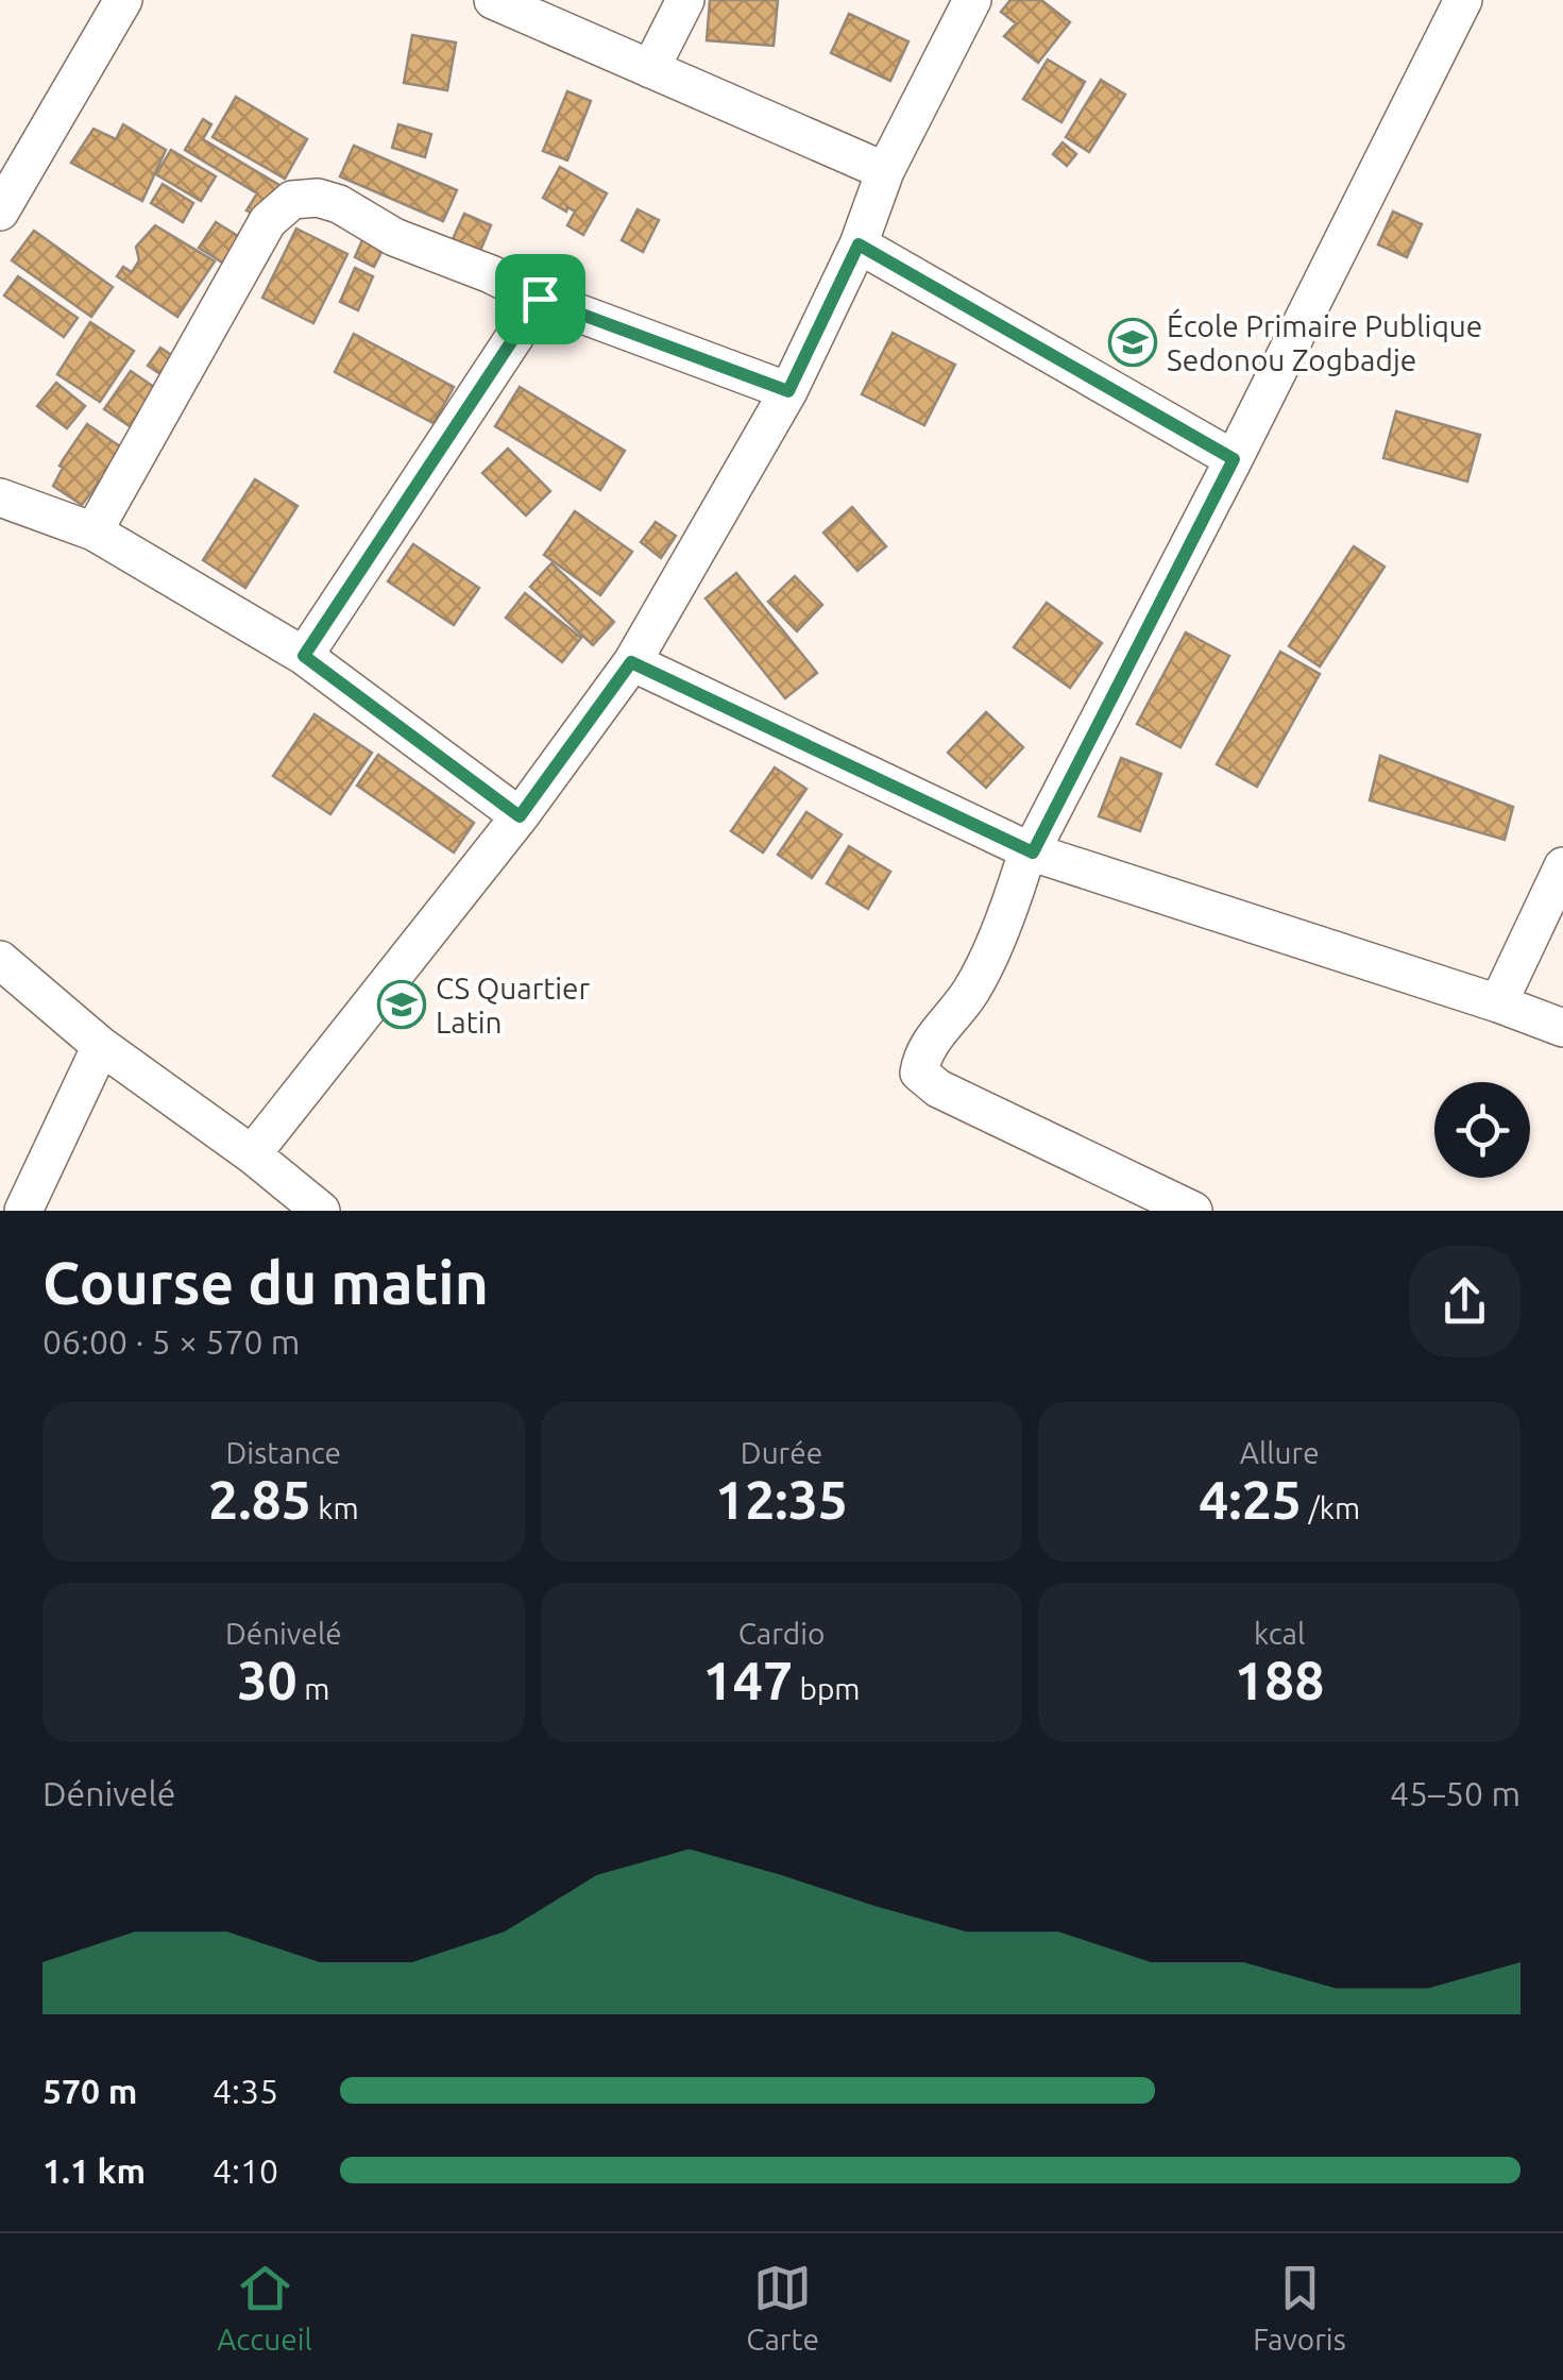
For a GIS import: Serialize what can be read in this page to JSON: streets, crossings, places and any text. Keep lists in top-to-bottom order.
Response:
{
  "places": {
    "school or university": ["École Primaire Publique Sedonou Zogbadje", "CS Quartier Latin"]
  },
  "page": {
    "heading": ["Course du matin", "06:00 · 5 × 570 m"],
    "stats": [
      ["Distance", "2.85 km"],
      ["Durée", "12:35"],
      ["Allure", "4:25 /km"],
      ["Dénivelé", "30 m"],
      ["Cardio", "147 bpm"],
      ["kcal", "188"]
    ],
    "chart": ["Dénivelé", "45–50 m"],
    "list": [
      {
        "name": "570 m",
        "note": "4:35"
      },
      {
        "name": "1.1 km",
        "note": "4:10"
      }
    ],
    "tabs": ["Accueil", "Carte", "Favoris"]
  }
}
